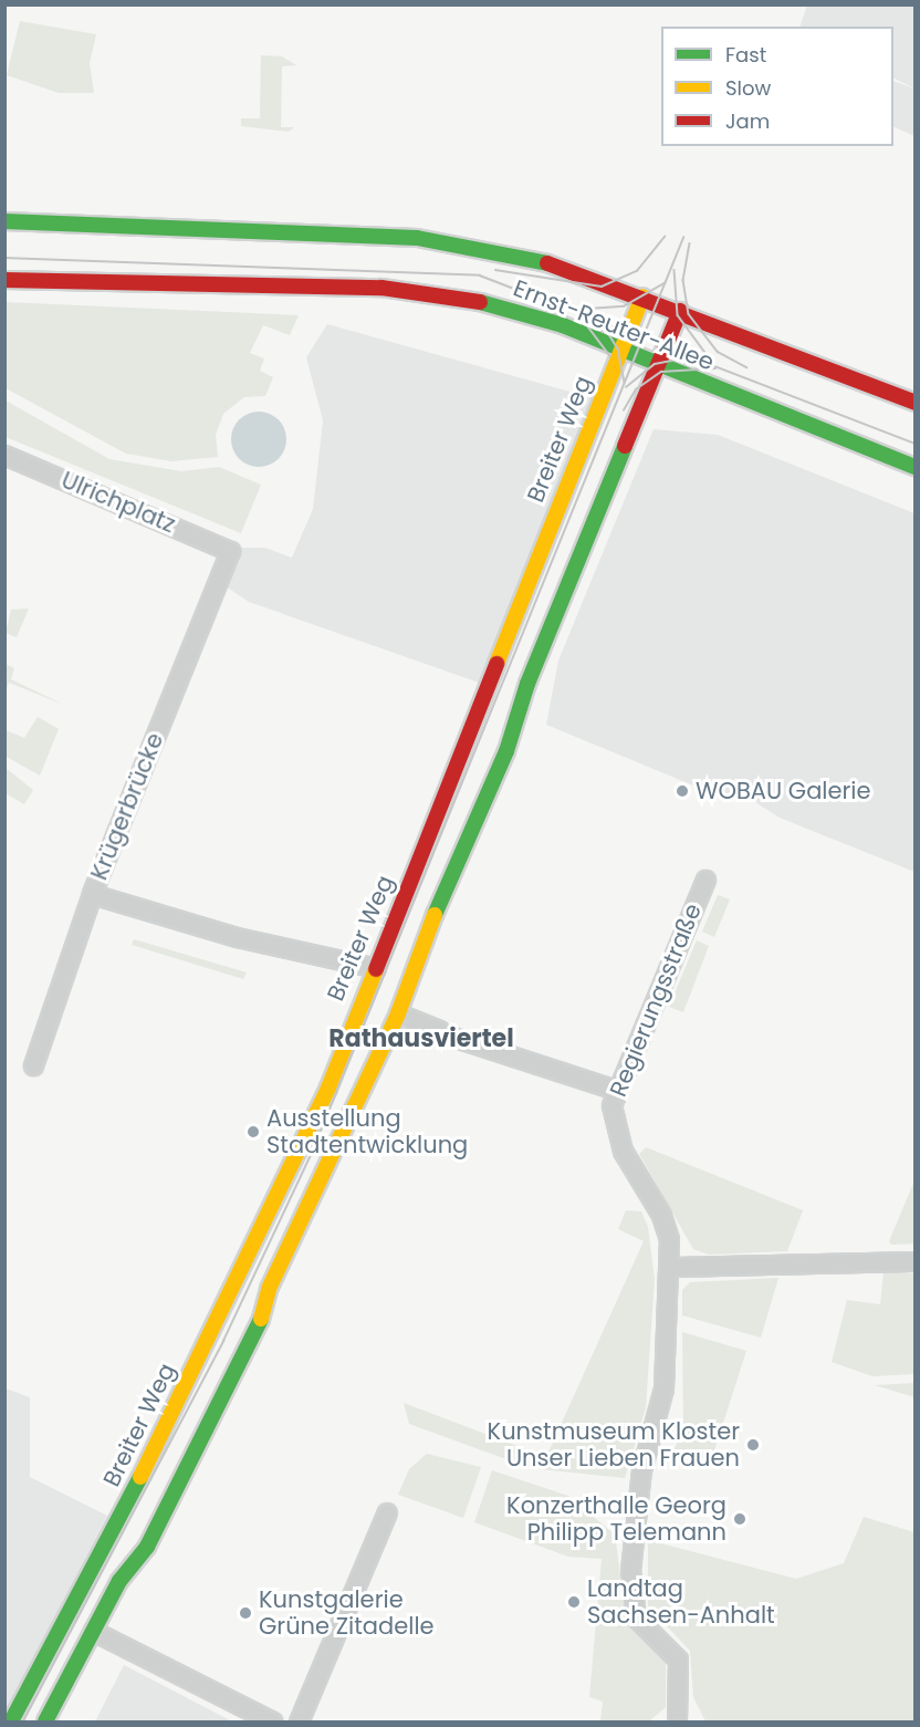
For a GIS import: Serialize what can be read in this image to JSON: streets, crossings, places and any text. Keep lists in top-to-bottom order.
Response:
{
  "streets": {
    "street": [
      "Ernst-Reuter-Allee",
      "Breiter Weg",
      "Ulrichplatz",
      "Krügerbrücke",
      "Regierungsstraße"
    ]
  },
  "crossings": [
    ["Ernst-Reuter-Allee", "Breiter Weg"],
    ["Ulrichplatz", "Krügerbrücke"]
  ],
  "districts": ["Rathausviertel"],
  "places": [
    "WOBAU Galerie",
    "Ausstellung Stadtentwicklung",
    "Kunstmuseum Kloster Unser Lieben Frauen",
    "Konzerthalle Georg Philipp Telemann",
    "Landtag Sachsen-Anhalt",
    "Kunstgalerie Grüne Zitadelle"
  ],
  "legend": ["Fast", "Slow", "Jam"]
}
